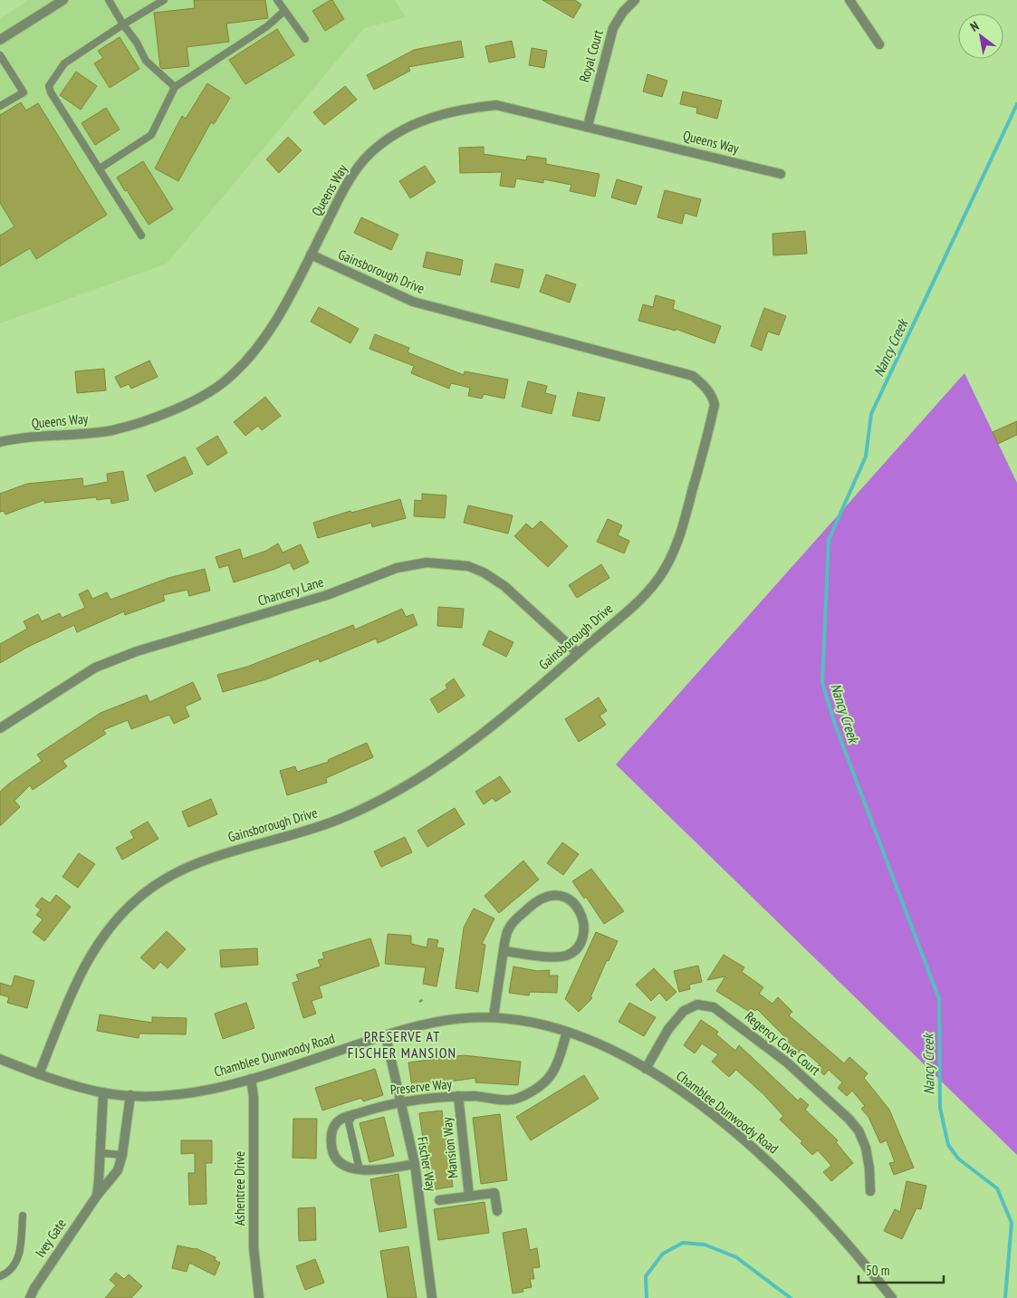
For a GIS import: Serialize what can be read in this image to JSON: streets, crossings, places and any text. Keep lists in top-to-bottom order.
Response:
{
  "streets": {
    "street": [
      "Royal Court",
      "Queens Way",
      "Gainsborough Drive",
      "Chancery Lane",
      "Regency Cove Court",
      "Chamblee Dunwoody Road",
      "Preserve Way",
      "Mansion Way",
      "Fischer Way",
      "Ashentree Drive",
      "Ivey Gate"
    ]
  },
  "crossings": [
    ["Royal Court", "Queens Way"],
    ["Queens Way", "Gainsborough Drive"],
    ["Gainsborough Drive", "Chancery Lane"],
    ["Gainsborough Drive", "Chamblee Dunwoody Road"],
    ["Regency Cove Court", "Chamblee Dunwoody Road"],
    ["Chamblee Dunwoody Road", "Preserve Way"],
    ["Chamblee Dunwoody Road", "Fischer Way"],
    ["Chamblee Dunwoody Road", "Ashentree Drive"],
    ["Chamblee Dunwoody Road", "Ivey Gate"],
    ["Preserve Way", "Mansion Way"],
    ["Preserve Way", "Fischer Way"]
  ],
  "districts": ["PRESERVE AT FISCHER MANSION"],
  "water": ["Nancy Creek"],
  "scale_bar": "50 m",
  "north": "top left"
}
